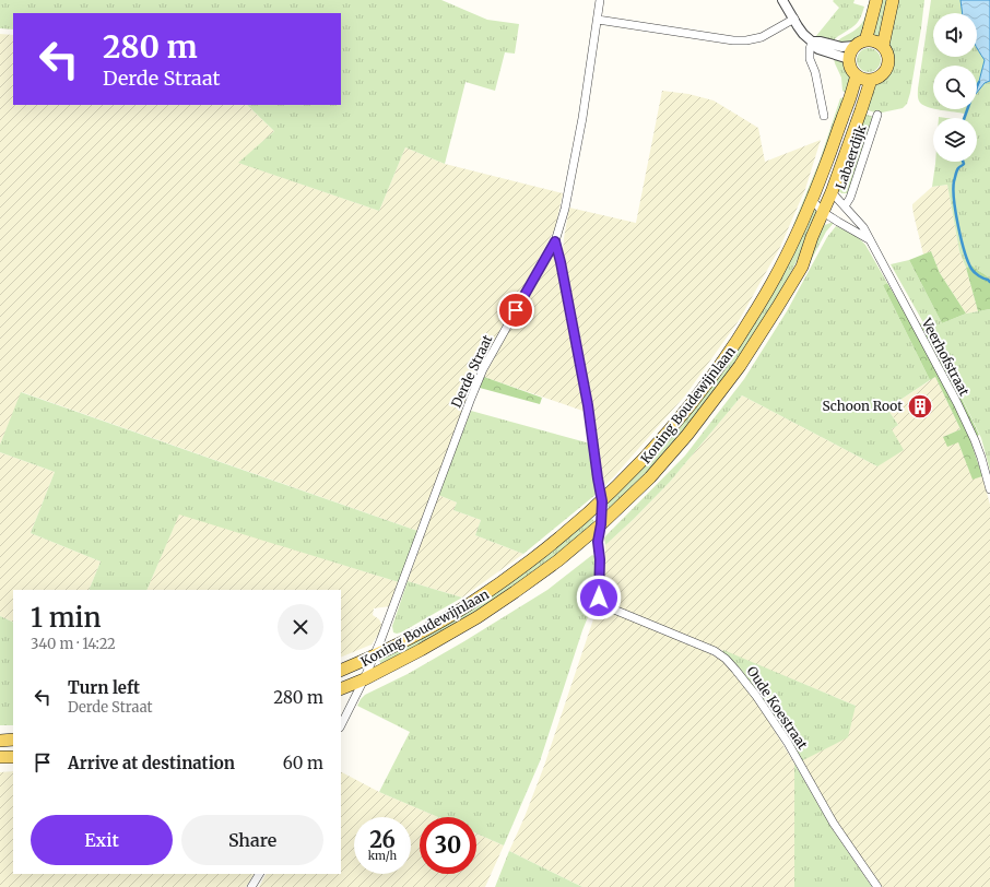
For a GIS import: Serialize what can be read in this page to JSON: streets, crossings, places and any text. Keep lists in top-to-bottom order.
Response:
{
  "streets": {
    "main road": ["Koning Boudewijnlaan"],
    "street": [
      "Labaerdijk",
      "Veerhofstraat",
      "Derde Straat",
      "Oude Koestraat"
    ]
  },
  "crossings": [
    ["Labaerdijk", "Veerhofstraat"],
    ["Veerhofstraat", "Koning Boudewijnlaan"],
    ["Derde Straat", "Koning Boudewijnlaan"],
    ["Derde Straat", "Oude Koestraat"],
    ["Koning Boudewijnlaan", "Oude Koestraat"]
  ],
  "places": {
    "building": ["Schoon Root"]
  },
  "page": {
    "turn": ["280 m", "Derde Straat"],
    "heading": ["1 min", "340 m · 14:22"],
    "list": [
      {
        "name": "Turn left",
        "note": "Derde Straat",
        "value": "280 m"
      },
      {
        "name": "Arrive at destination",
        "value": "60 m"
      }
    ],
    "buttons": ["Exit", "Share"],
    "speed": "26 km/h",
    "limit": "30"
  }
}
